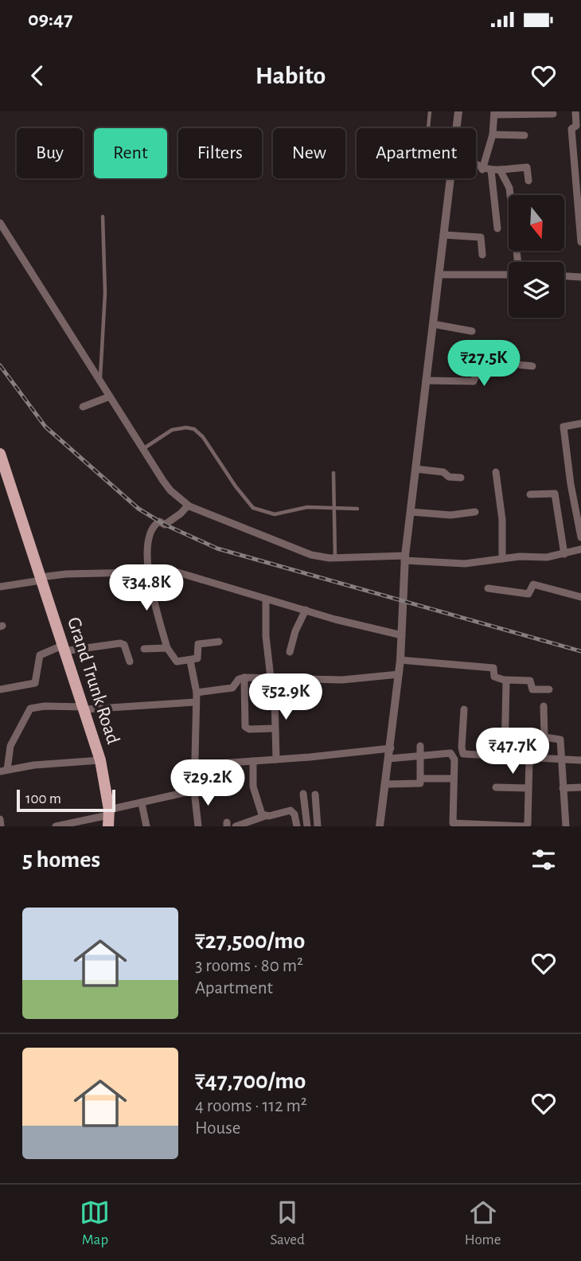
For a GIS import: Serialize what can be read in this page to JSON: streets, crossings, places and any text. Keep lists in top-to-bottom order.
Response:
{
  "streets": {
    "main road": ["Grand Trunk Road"]
  },
  "scale_bar": "100 m",
  "north": "bottom",
  "page": {
    "status": "09:47",
    "header": "Habito",
    "chip": [
      "Buy",
      "Rent",
      "Filters",
      "New",
      "Apartment"
    ],
    "price": [
      "₹27.5K",
      "₹34.8K",
      "₹52.9K",
      "₹47.7K",
      "₹29.2K"
    ],
    "scale": "100 m",
    "heading": "5 homes",
    "list": [
      {
        "name": "₹27,500/mo",
        "note": "3 rooms · 80 m² · Apartment"
      },
      {
        "name": "₹47,700/mo",
        "note": "4 rooms · 112 m² · House"
      }
    ],
    "tabs": ["Map", "Saved", "Home"]
  }
}
